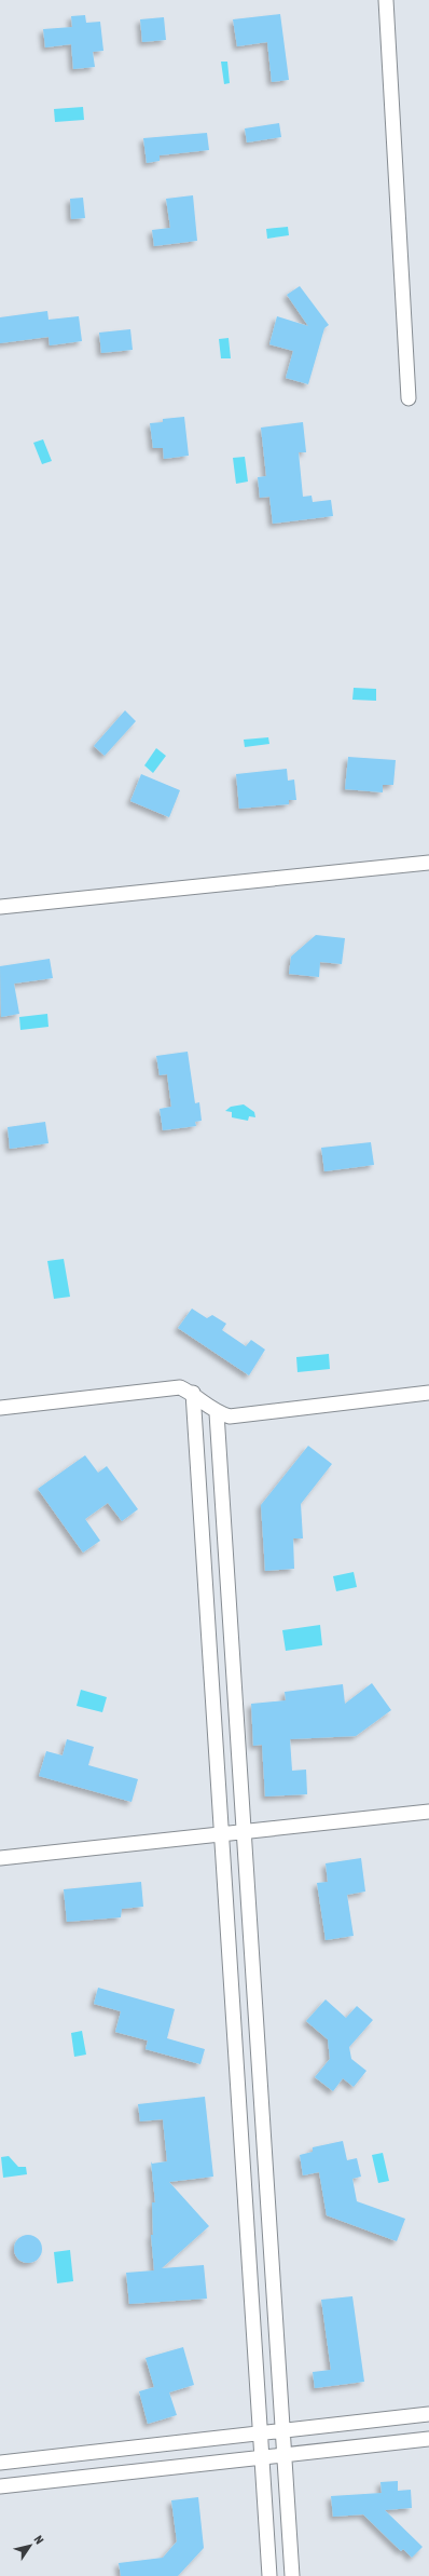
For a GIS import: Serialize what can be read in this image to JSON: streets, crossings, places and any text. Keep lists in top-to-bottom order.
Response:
{
  "north": "top right"
}
